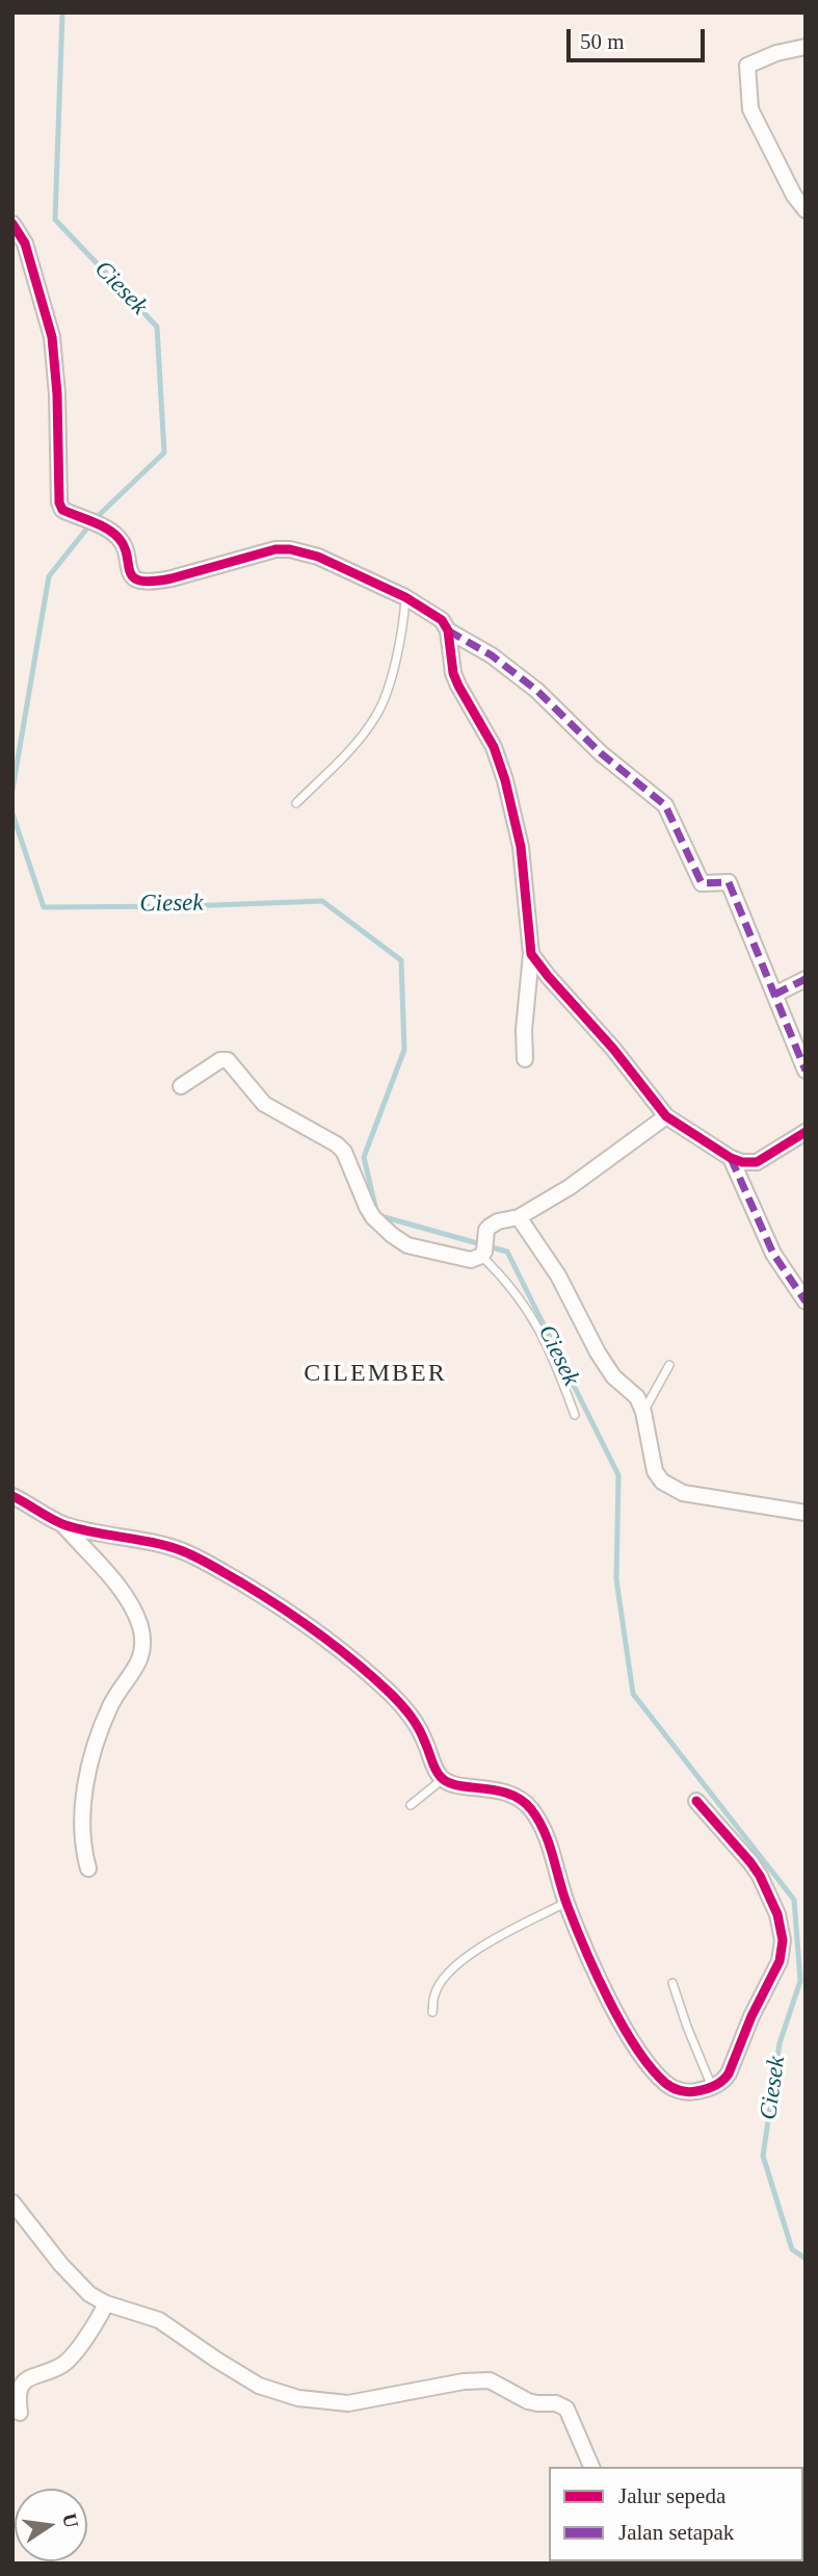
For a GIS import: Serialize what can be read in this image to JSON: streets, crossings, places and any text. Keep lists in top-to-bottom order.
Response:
{
  "districts": ["CILEMBER"],
  "water": ["Ciesek"],
  "legend": ["Jalur sepeda", "Jalan setapak"],
  "scale_bar": "50 m",
  "north": "right"
}
